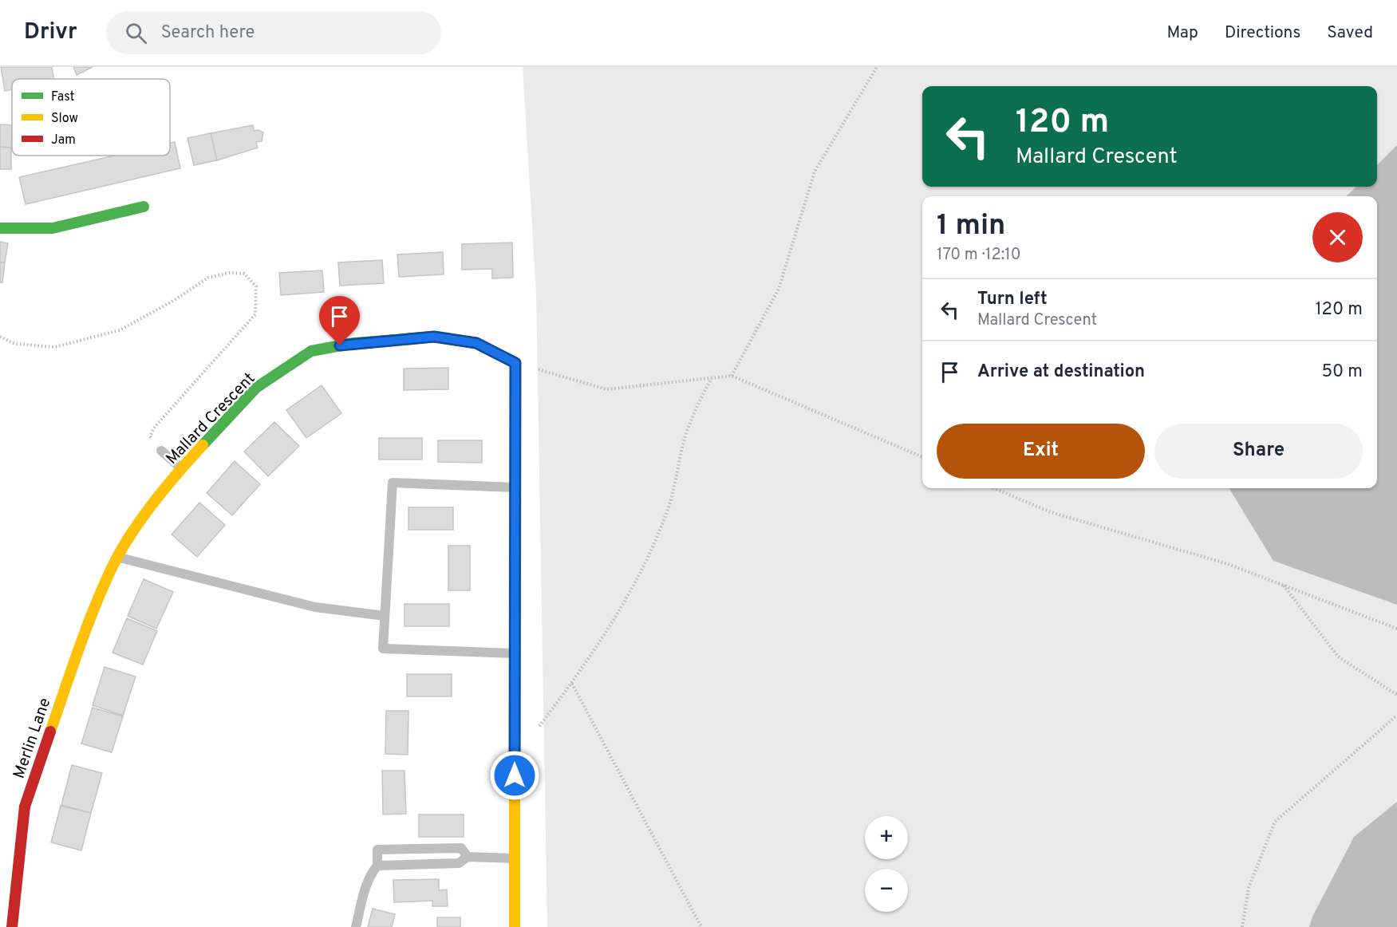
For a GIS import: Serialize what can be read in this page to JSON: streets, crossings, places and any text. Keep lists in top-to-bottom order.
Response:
{
  "streets": {
    "street": ["Mallard Crescent", "Merlin Lane"]
  },
  "crossings": [
    ["Mallard Crescent", "Merlin Lane"]
  ],
  "legend": ["Fast", "Slow", "Jam"],
  "page": {
    "header": "Drivr",
    "search": "Search here",
    "nav": ["Map", "Directions", "Saved"],
    "turn": ["120 m", "Mallard Crescent"],
    "heading": ["1 min", "170 m · 12:10"],
    "list": [
      {
        "name": "Turn left",
        "note": "Mallard Crescent",
        "value": "120 m"
      },
      {
        "name": "Arrive at destination",
        "value": "50 m"
      }
    ],
    "buttons": ["Exit", "Share"],
    "map_buttons": ["+", "−"]
  }
}
